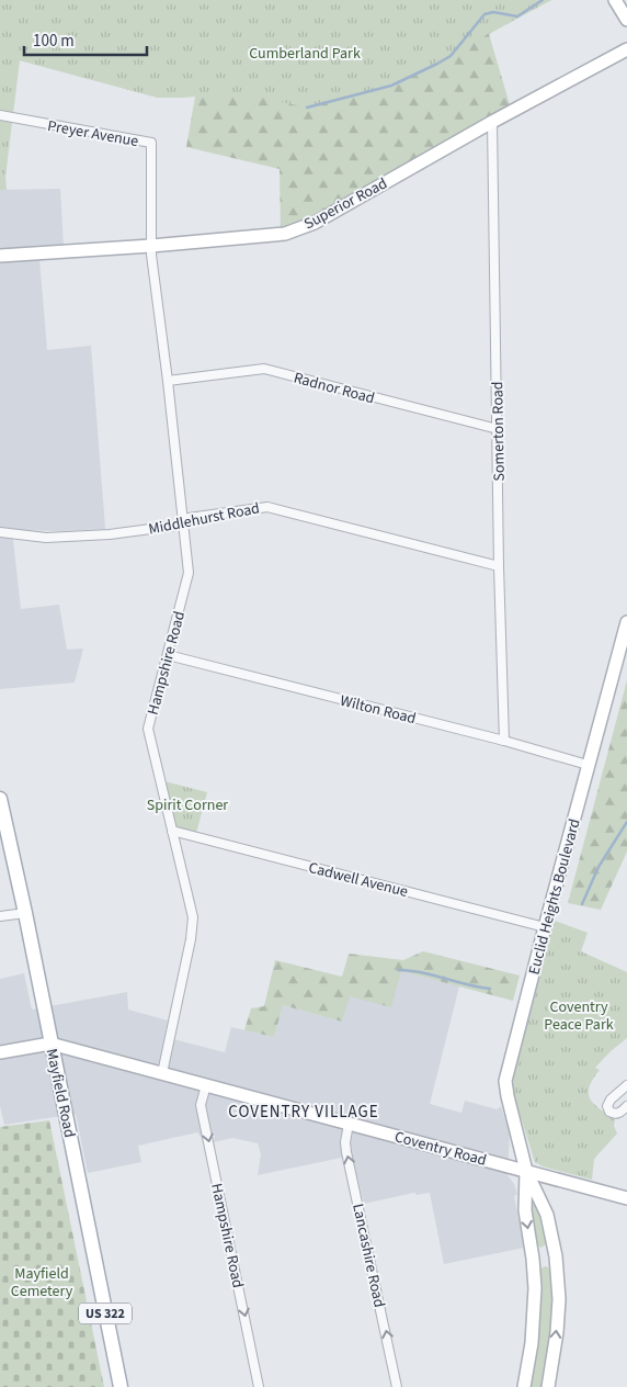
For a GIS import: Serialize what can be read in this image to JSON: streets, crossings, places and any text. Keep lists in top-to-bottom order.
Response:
{
  "streets": {
    "main road": ["Mayfield Road", "US 322"],
    "street": [
      "Preyer Avenue",
      "Superior Road",
      "Radnor Road",
      "Somerton Road",
      "Middlehurst Road",
      "Hampshire Road",
      "Wilton Road",
      "Cadwell Avenue",
      "Euclid Heights Boulevard",
      "Coventry Road",
      "Lancashire Road"
    ]
  },
  "crossings": [
    ["Preyer Avenue", "Superior Road"],
    ["Preyer Avenue", "Hampshire Road"],
    ["Superior Road", "Somerton Road"],
    ["Superior Road", "Hampshire Road"],
    ["Radnor Road", "Somerton Road"],
    ["Radnor Road", "Hampshire Road"],
    ["Somerton Road", "Middlehurst Road"],
    ["Somerton Road", "Wilton Road"],
    ["Middlehurst Road", "Hampshire Road"],
    ["Hampshire Road", "Wilton Road"],
    ["Hampshire Road", "Cadwell Avenue"],
    ["Hampshire Road", "Coventry Road"],
    ["Wilton Road", "Euclid Heights Boulevard"],
    ["Cadwell Avenue", "Euclid Heights Boulevard"],
    ["Euclid Heights Boulevard", "Coventry Road"],
    ["Mayfield Road", "Coventry Road"],
    ["Coventry Road", "Lancashire Road"]
  ],
  "one_way": ["Lancashire Road"],
  "districts": ["COVENTRY VILLAGE"],
  "parks": [
    "Cumberland Park",
    "Spirit Corner",
    "Coventry Peace Park",
    "Mayfield Cemetery"
  ],
  "scale_bar": "100 m"
}
